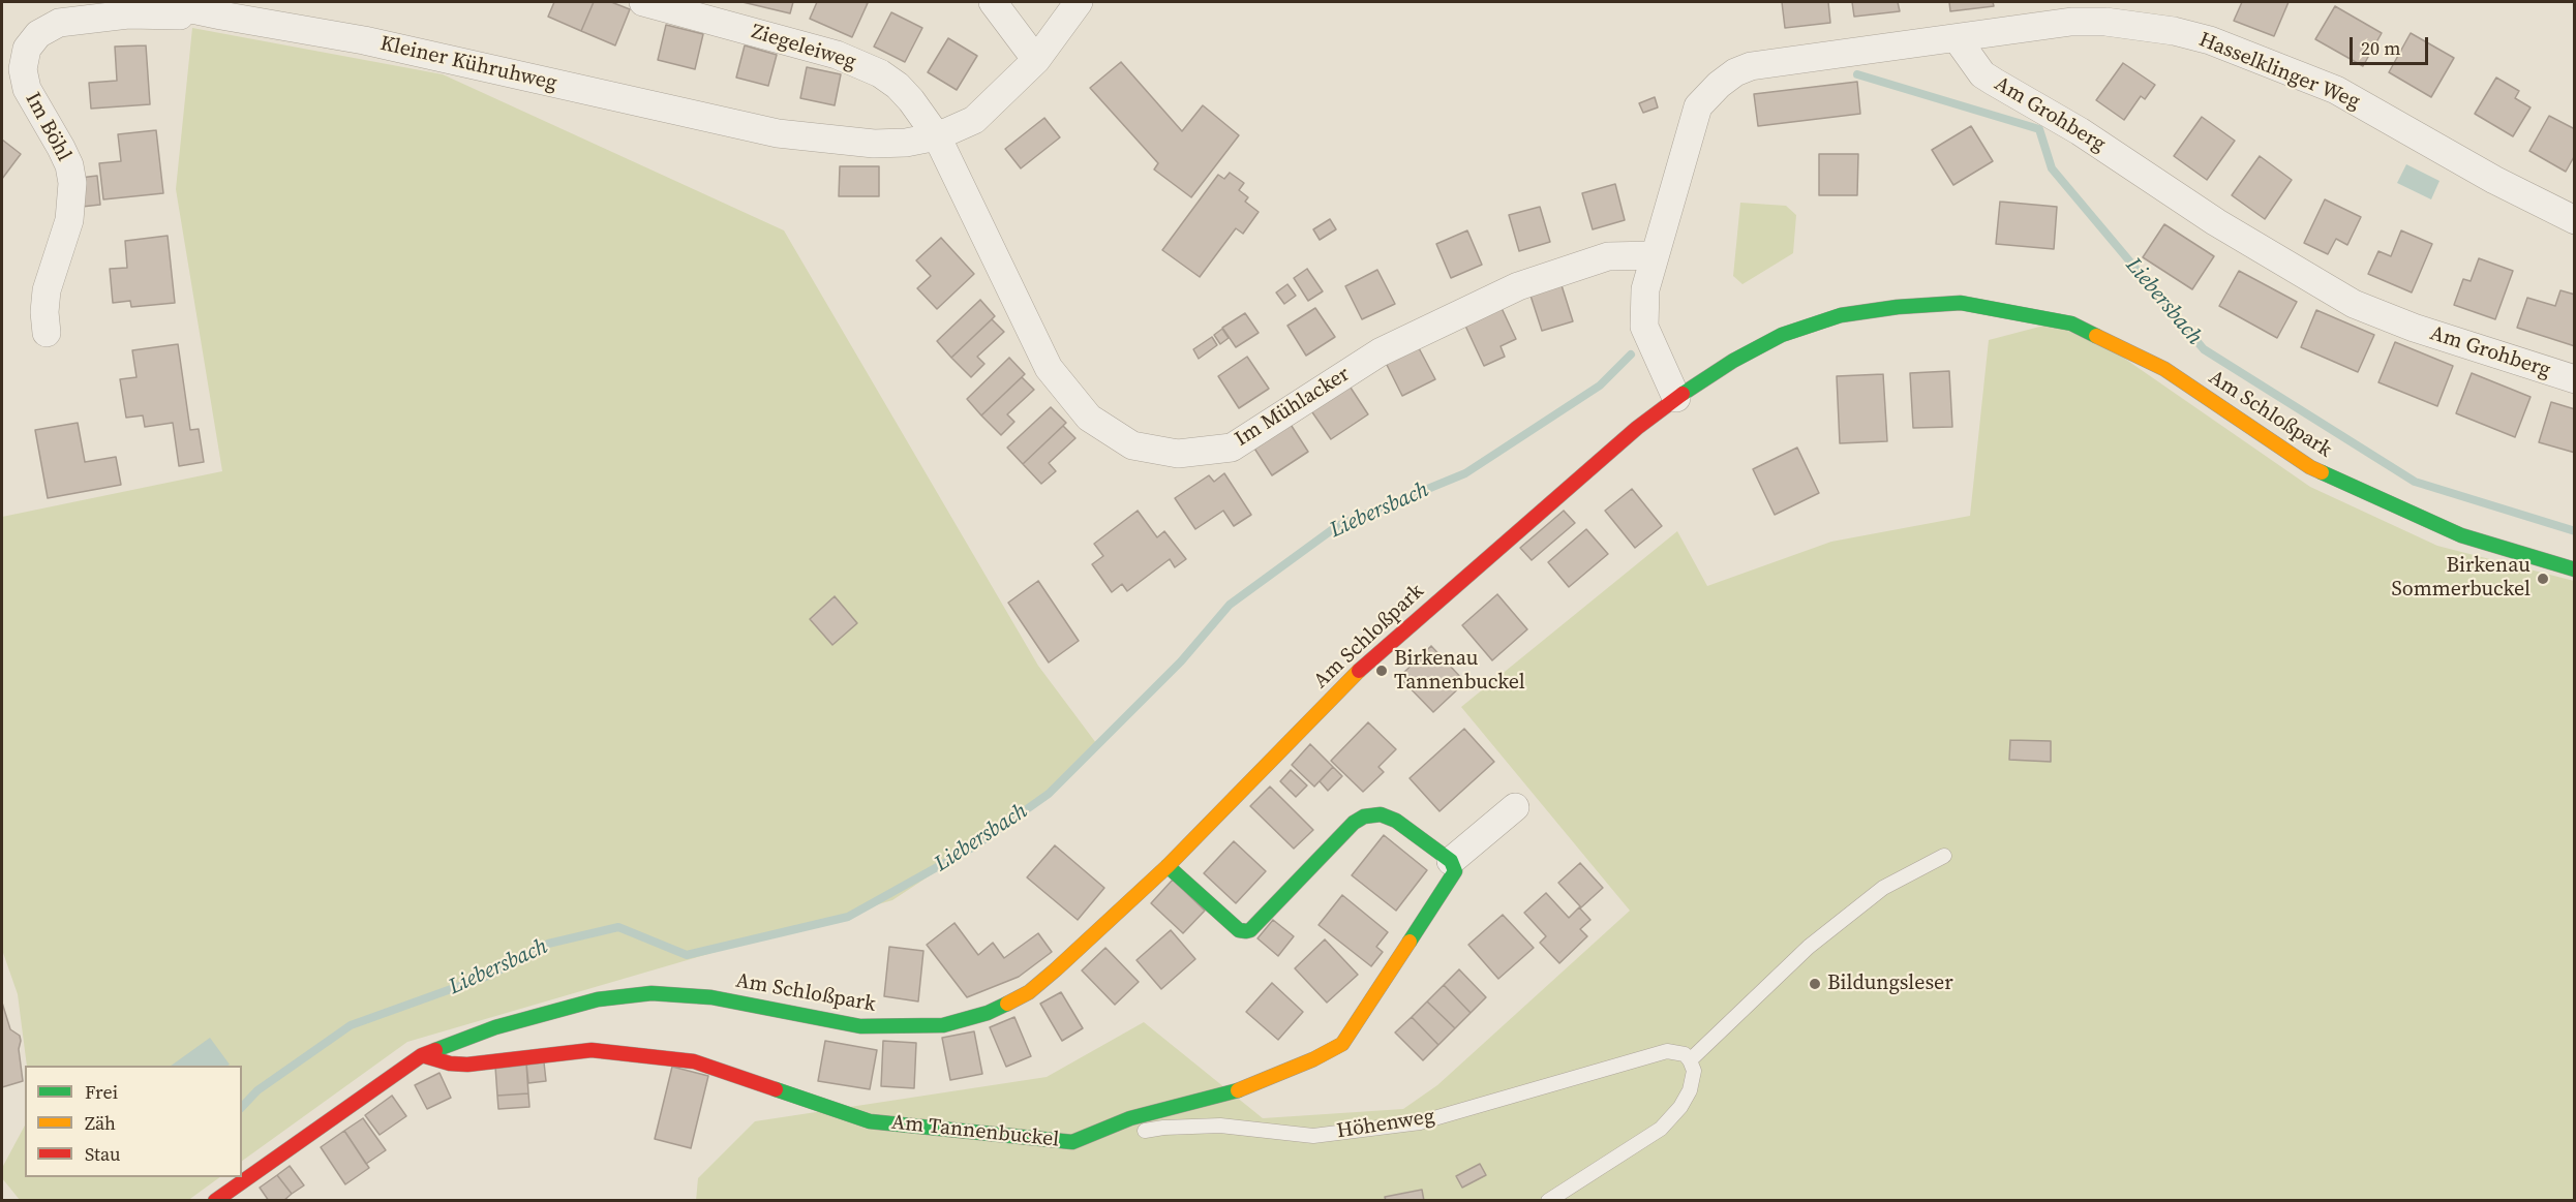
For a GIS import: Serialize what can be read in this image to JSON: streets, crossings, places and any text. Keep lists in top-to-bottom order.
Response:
{
  "streets": {
    "street": [
      "Ziegeleiweg",
      "Kleiner Kühruhweg",
      "Hasselklinger Weg",
      "Am Grohberg",
      "Im Böhl",
      "Im Mühlacker",
      "Am Schloßpark",
      "Am Tannenbuckel"
    ],
    "lane": ["Höhenweg"]
  },
  "crossings": [
    ["Ziegeleiweg", "Kleiner Kühruhweg"],
    ["Ziegeleiweg", "Im Mühlacker"],
    ["Kleiner Kühruhweg", "Im Böhl"],
    ["Kleiner Kühruhweg", "Im Mühlacker"],
    ["Hasselklinger Weg", "Am Grohberg"],
    ["Am Schloßpark", "Am Tannenbuckel"],
    ["Höhenweg", "Am Tannenbuckel"]
  ],
  "water": ["Liebersbach"],
  "places": ["Birkenau Sommerbuckel", "Birkenau Tannenbuckel", "Bildungsleser"],
  "legend": ["Frei", "Zäh", "Stau"],
  "scale_bar": "20 m"
}
